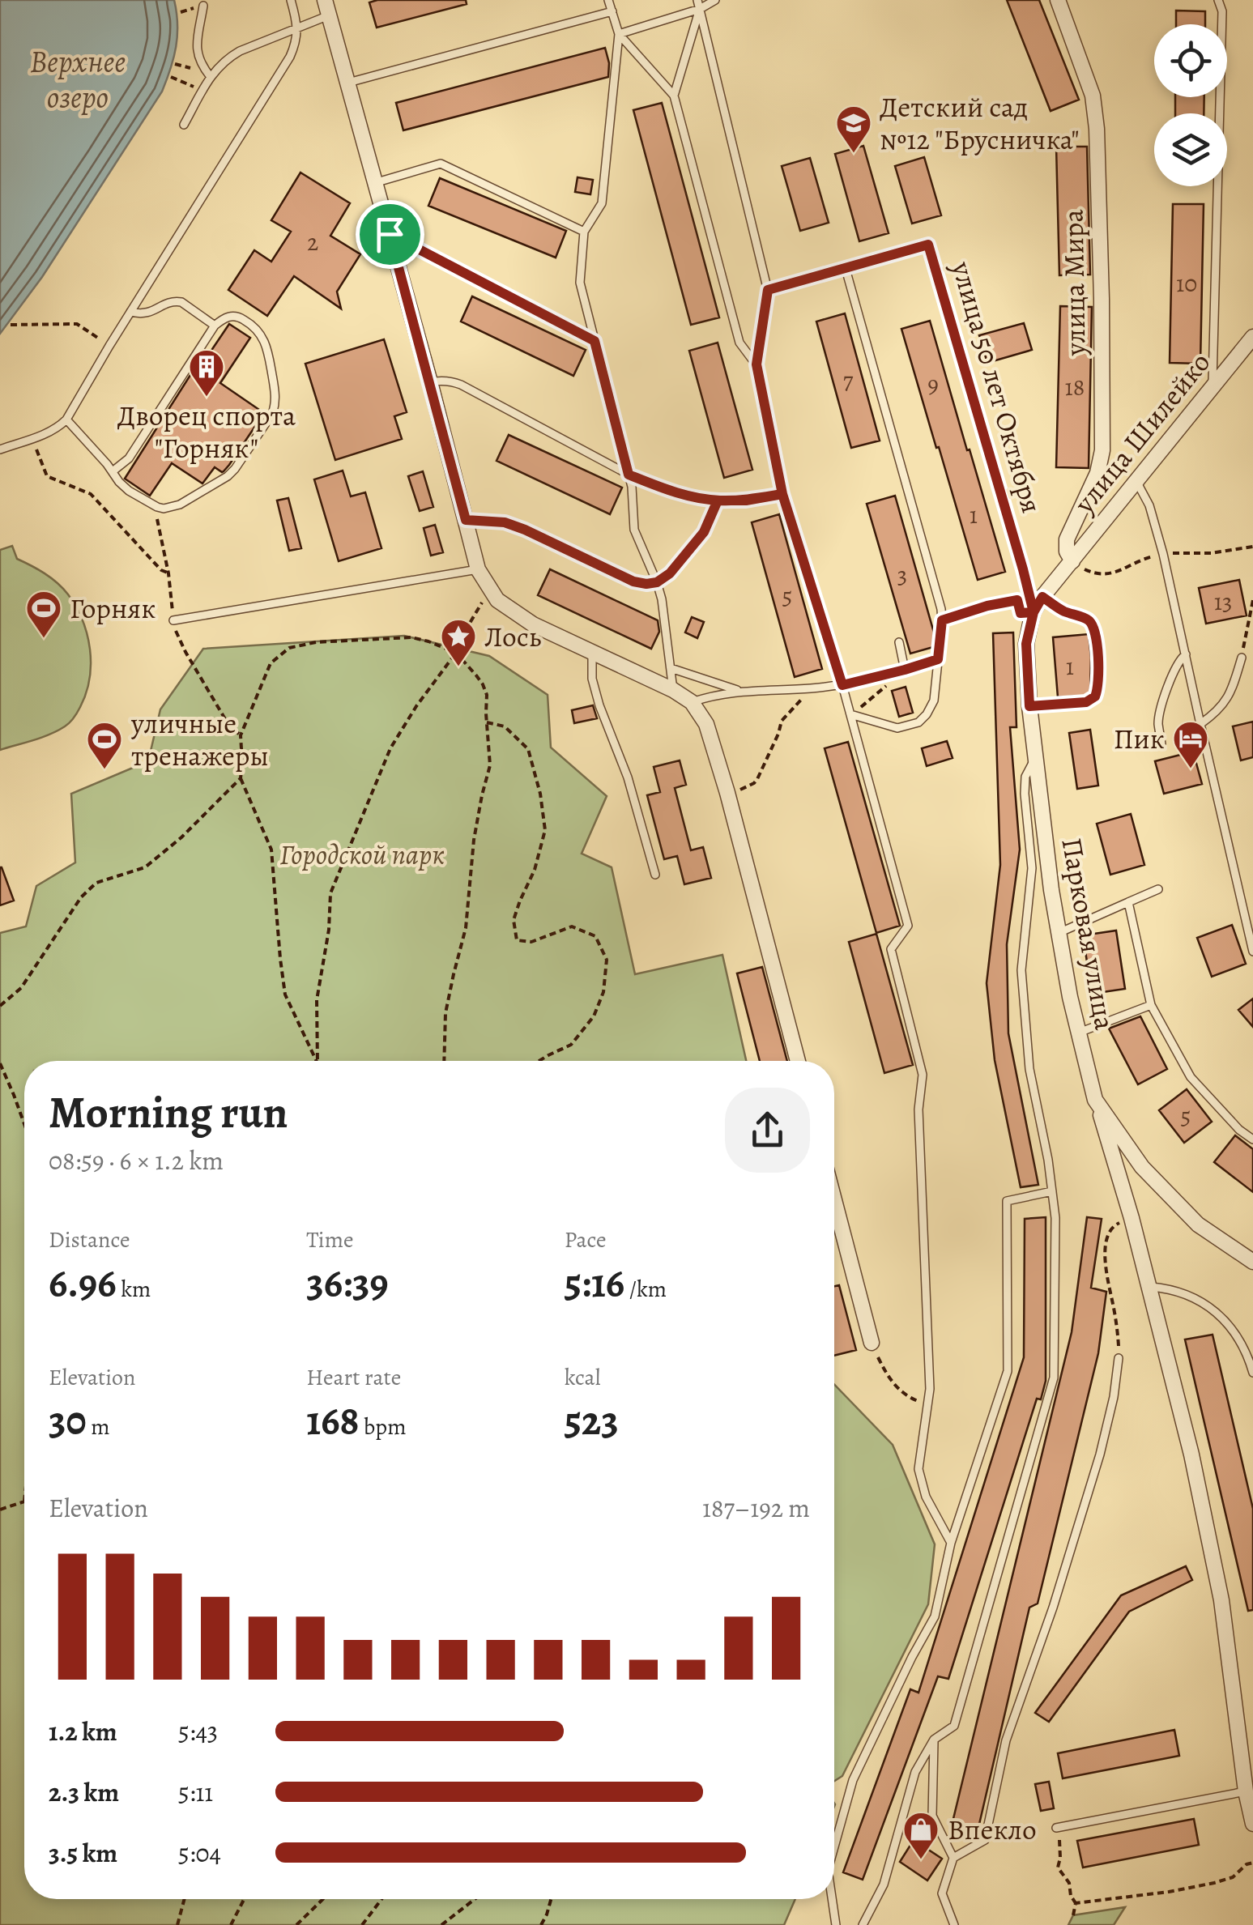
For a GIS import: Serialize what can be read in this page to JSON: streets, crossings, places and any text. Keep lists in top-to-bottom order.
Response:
{
  "streets": {
    "street": ["улица Мира", "улица Шилейко", "Парковая улица"],
    "lane": ["улица 50 лет Октября"]
  },
  "crossings": [
    ["улица Мира", "улица Шилейко"],
    ["улица Мира", "Парковая улица"],
    ["улица 50 лет Октября", "Парковая улица"],
    ["улица Шилейко", "Парковая улица"]
  ],
  "water": ["Верхнее озеро"],
  "parks": ["Городской парк"],
  "places": {
    "school or university": ["Детский сад №12 \"Брусничка\""],
    "building": ["Дворец спорта \"Горняк\""],
    "sports": ["Горняк", "уличные тренажеры"],
    "place": ["Лось"],
    "hotel": ["Пик"],
    "shop": ["Впекло"]
  },
  "house_numbers": [
    "2",
    "10",
    "7",
    "9",
    "18",
    "1",
    "3",
    "5",
    "13",
    "1",
    "5"
  ],
  "page": {
    "heading": ["Morning run", "08:59 · 6 × 1.2 km"],
    "stats": [
      ["Distance", "6.96 km"],
      ["Time", "36:39"],
      ["Pace", "5:16 /km"],
      ["Elevation", "30 m"],
      ["Heart rate", "168 bpm"],
      ["kcal", "523"]
    ],
    "chart": ["Elevation", "187–192 m"],
    "list": [
      {
        "name": "1.2 km",
        "note": "5:43"
      },
      {
        "name": "2.3 km",
        "note": "5:11"
      },
      {
        "name": "3.5 km",
        "note": "5:04"
      }
    ]
  }
}
